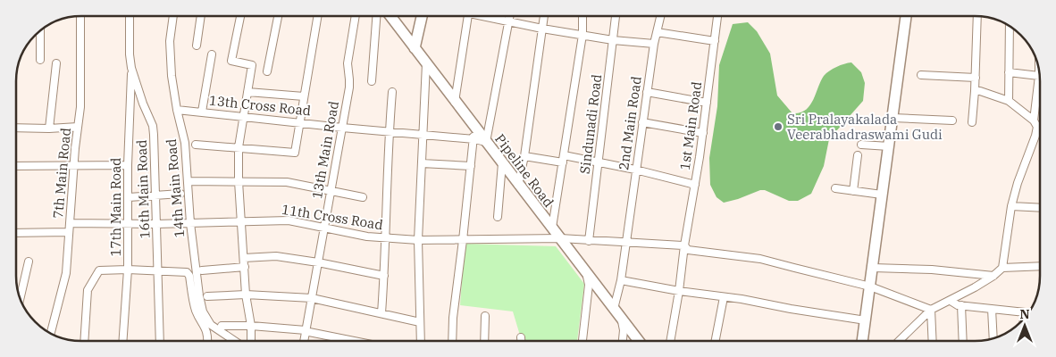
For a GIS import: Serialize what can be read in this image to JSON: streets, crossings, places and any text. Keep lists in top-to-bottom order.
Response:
{
  "streets": {
    "street": [
      "13th Cross Road",
      "2nd Main Road",
      "Sindunadi Road",
      "1st Main Road",
      "13th Main Road",
      "Pipeline Road",
      "7th Main Road",
      "14th Main Road",
      "16th Main Road",
      "17th Main Road",
      "11th Cross Road"
    ]
  },
  "crossings": [
    ["13th Cross Road", "13th Main Road"],
    ["13th Cross Road", "Pipeline Road"],
    ["13th Cross Road", "14th Main Road"],
    ["2nd Main Road", "Pipeline Road"],
    ["2nd Main Road", "11th Cross Road"],
    ["Sindunadi Road", "11th Cross Road"],
    ["1st Main Road", "11th Cross Road"],
    ["13th Main Road", "11th Cross Road"],
    ["Pipeline Road", "11th Cross Road"],
    ["7th Main Road", "11th Cross Road"],
    ["14th Main Road", "11th Cross Road"],
    ["16th Main Road", "17th Main Road"],
    ["16th Main Road", "11th Cross Road"],
    ["17th Main Road", "11th Cross Road"]
  ],
  "places": ["Sri Pralayakalada Veerabhadraswami Gudi"],
  "north": "top"
}
